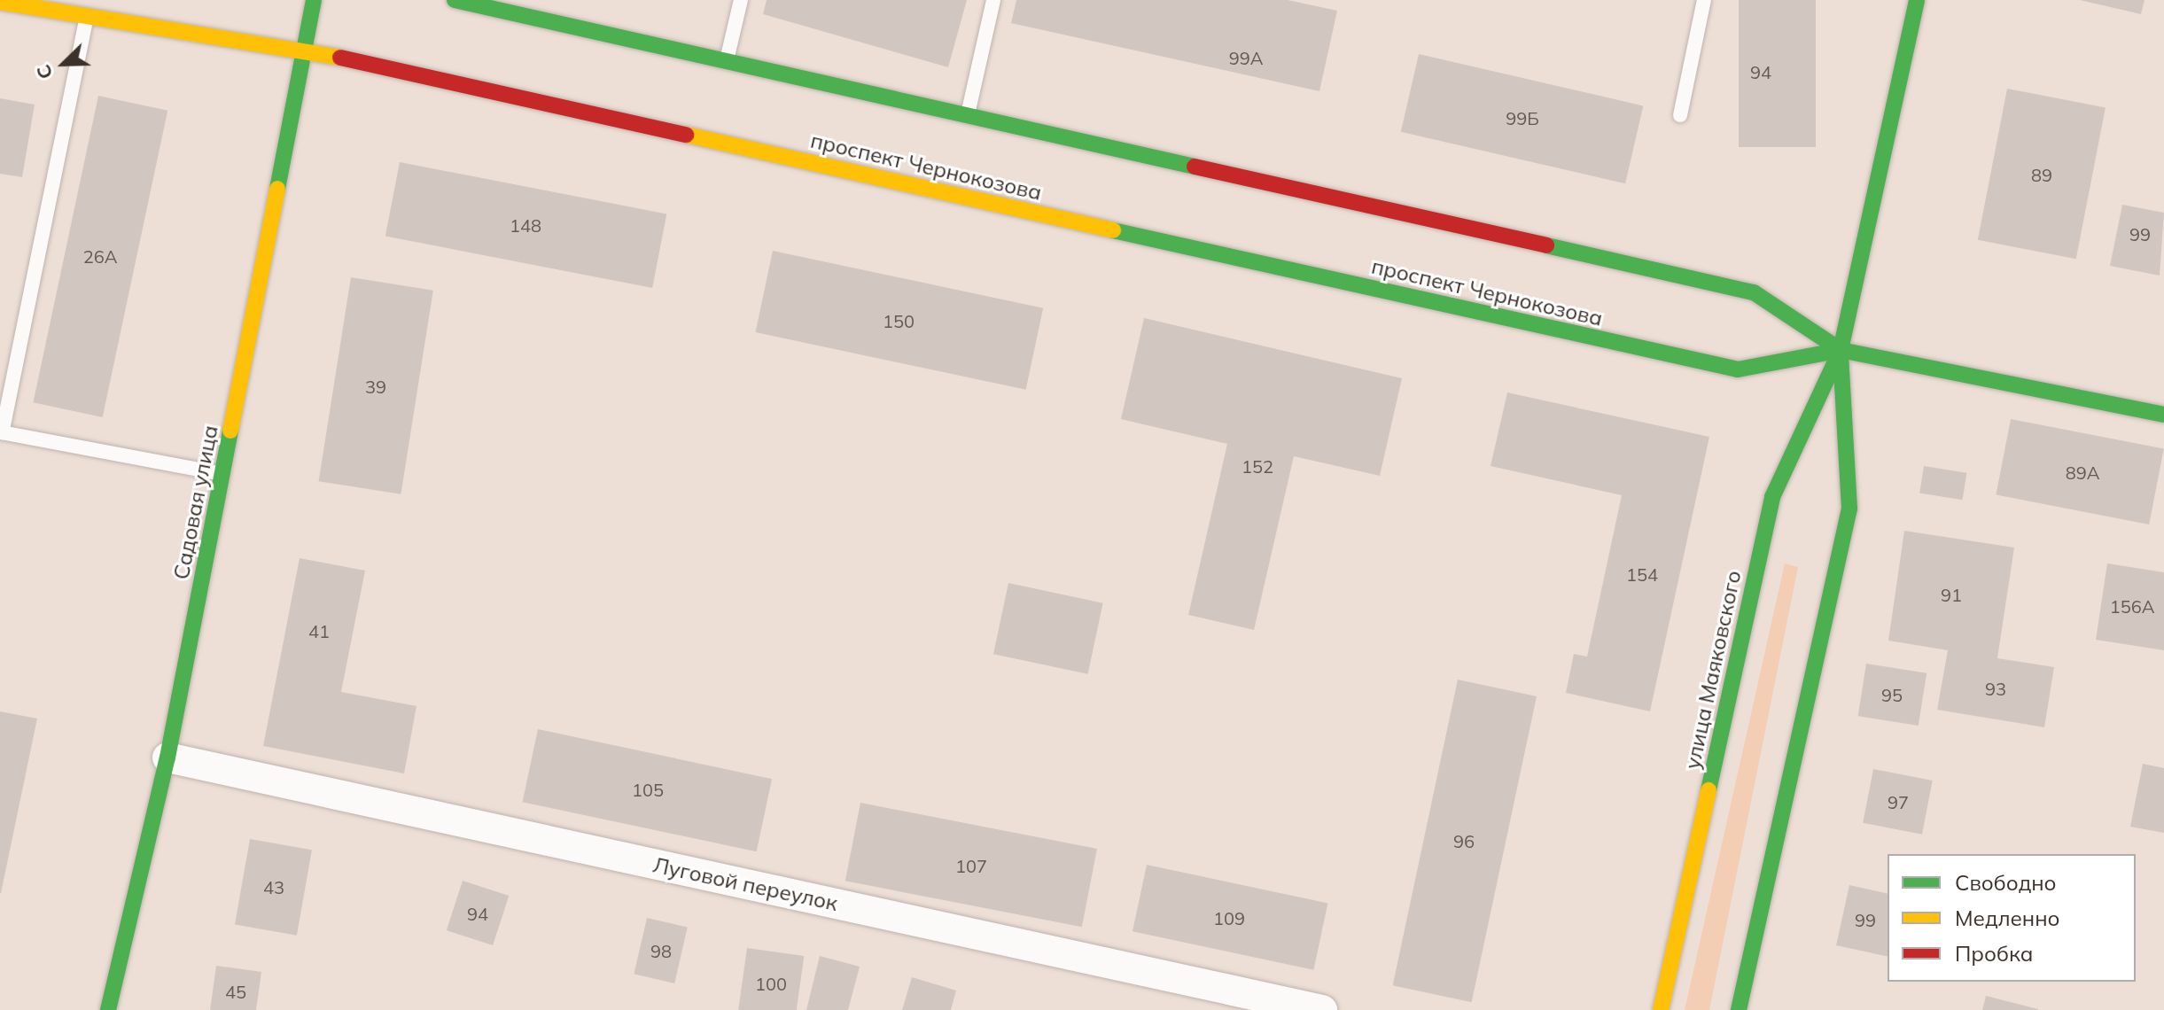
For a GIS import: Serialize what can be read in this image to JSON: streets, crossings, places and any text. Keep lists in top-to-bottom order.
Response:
{
  "streets": {
    "street": [
      "проспект Чернокозова",
      "Садовая улица",
      "улица Маяковского",
      "Луговой переулок"
    ]
  },
  "crossings": [
    ["проспект Чернокозова", "Садовая улица"],
    ["проспект Чернокозова", "улица Маяковского"],
    ["Садовая улица", "Луговой переулок"]
  ],
  "house_numbers": [
    "99А",
    "94",
    "99Б",
    "89",
    "148",
    "99",
    "26А",
    "150",
    "39",
    "152",
    "89А",
    "154",
    "91",
    "156А",
    "41",
    "93",
    "95",
    "105",
    "97",
    "96",
    "107",
    "43",
    "94",
    "109",
    "99",
    "98",
    "100",
    "45"
  ],
  "legend": ["Свободно", "Медленно", "Пробка"],
  "north": "bottom left"
}
